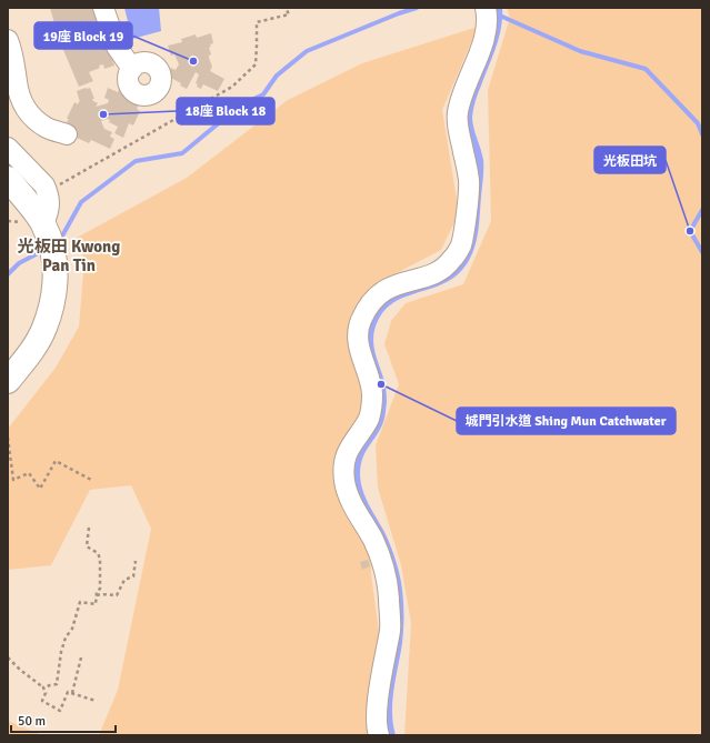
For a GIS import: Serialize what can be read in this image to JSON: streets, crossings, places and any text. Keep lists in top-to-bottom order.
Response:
{
  "districts": ["光板田 Kwong Pan Tin"],
  "places": [
    "19座 Block 19",
    "18座 Block 18",
    "光板田坑",
    "城門引水道 Shing Mun Catchwater"
  ],
  "scale_bar": "50 m"
}
